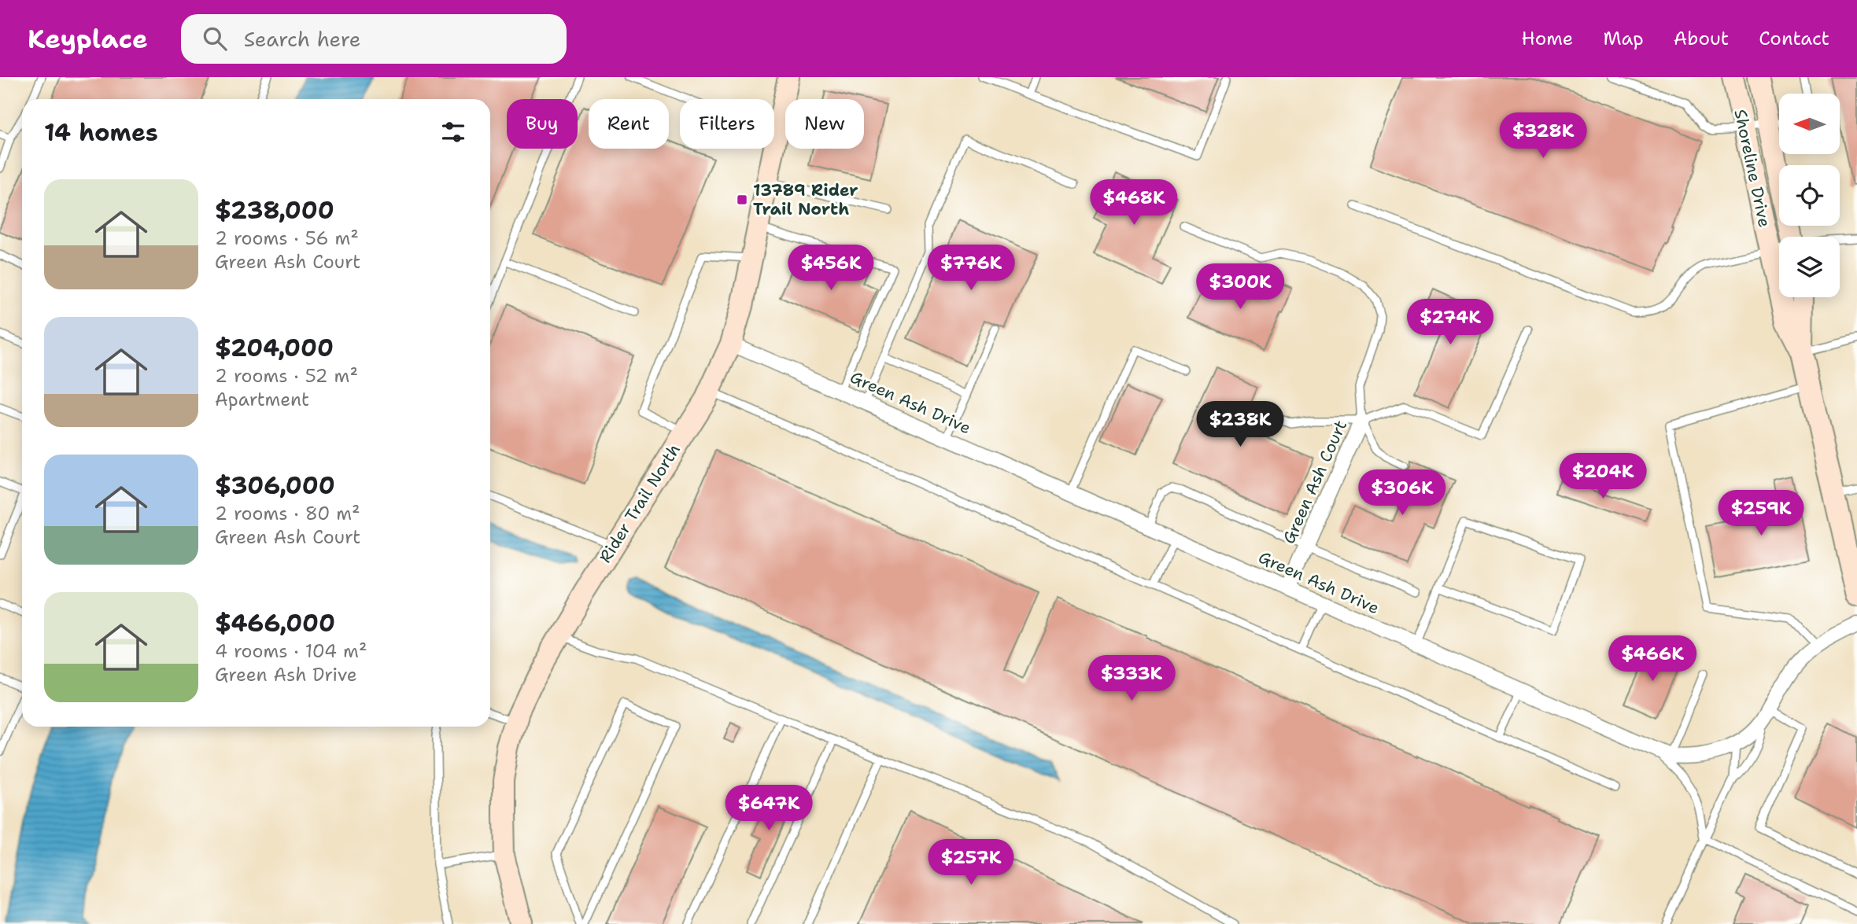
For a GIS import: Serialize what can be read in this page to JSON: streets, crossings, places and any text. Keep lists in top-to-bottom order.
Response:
{
  "streets": {
    "street": [
      "Shoreline Drive",
      "Green Ash Drive",
      "Green Ash Court",
      "Rider Trail North"
    ]
  },
  "crossings": [
    ["Green Ash Drive", "Green Ash Court"],
    ["Green Ash Drive", "Rider Trail North"]
  ],
  "places": {
    "transit": ["13789 Rider Trail North"]
  },
  "north": "left",
  "page": {
    "header": "Keyplace",
    "search": "Search here",
    "nav": [
      "Home",
      "Map",
      "About",
      "Contact"
    ],
    "chip": [
      "Buy",
      "Rent",
      "Filters",
      "New"
    ],
    "heading": "14 homes",
    "price": [
      "$328K",
      "$468K",
      "$456K",
      "$776K",
      "$300K",
      "$274K",
      "$238K",
      "$204K",
      "$306K",
      "$259K",
      "$466K",
      "$333K",
      "$647K",
      "$257K"
    ],
    "list": [
      {
        "name": "$238,000",
        "note": "2 rooms · 56 m² · Green Ash Court"
      },
      {
        "name": "$204,000",
        "note": "2 rooms · 52 m² · Apartment"
      },
      {
        "name": "$306,000",
        "note": "2 rooms · 80 m² · Green Ash Court"
      },
      {
        "name": "$466,000",
        "note": "4 rooms · 104 m² · Green Ash Drive"
      }
    ]
  }
}
